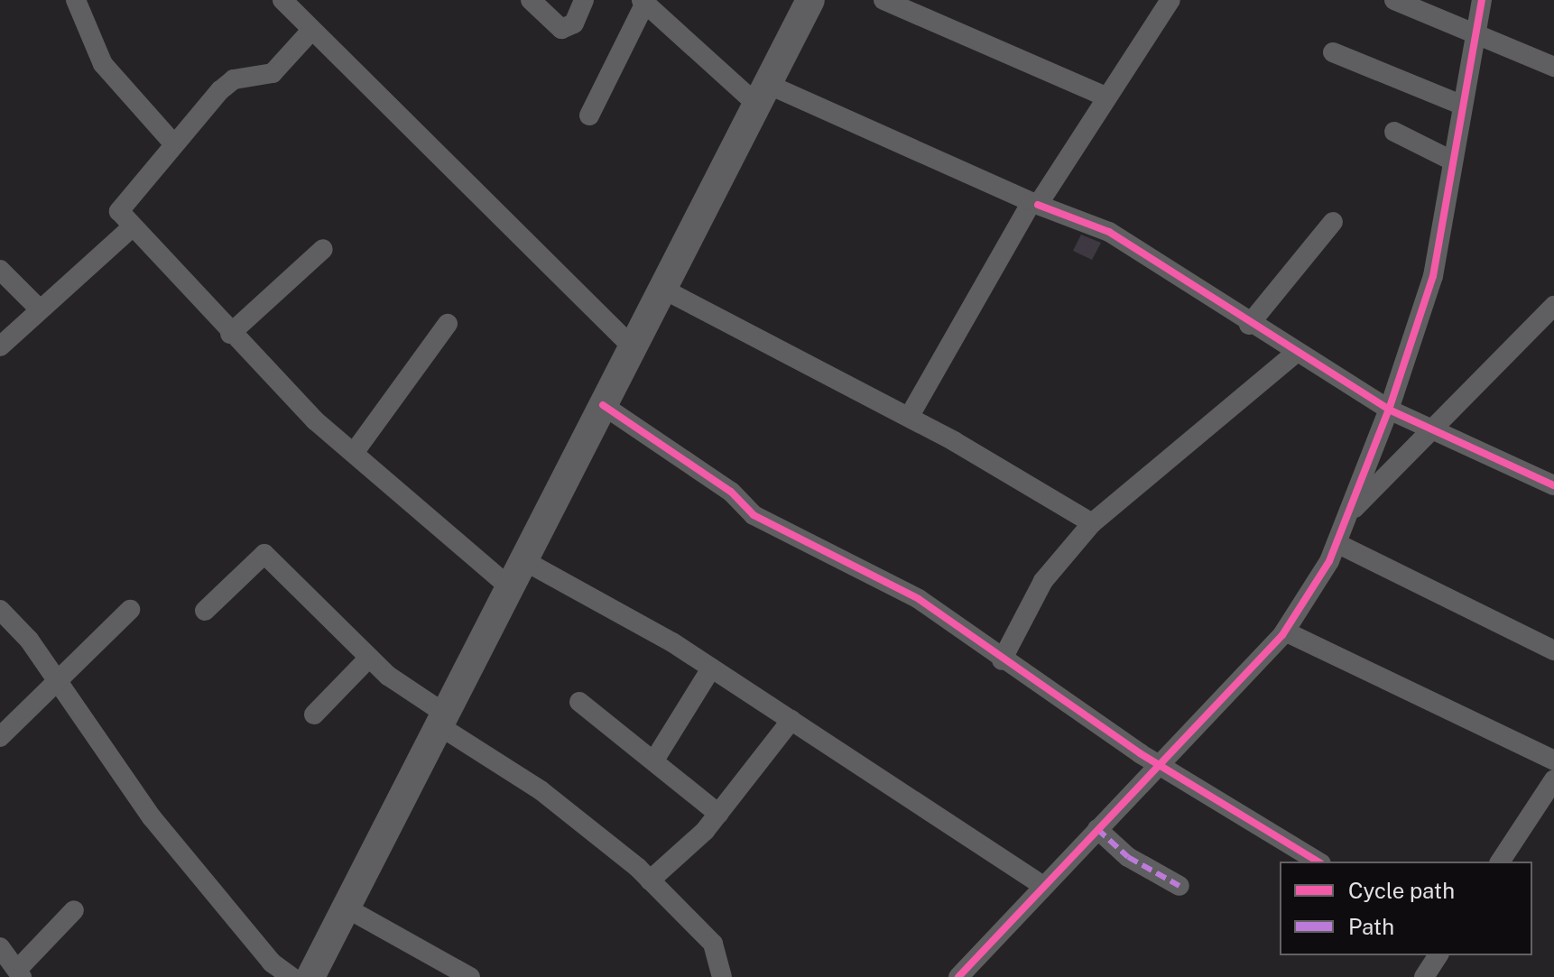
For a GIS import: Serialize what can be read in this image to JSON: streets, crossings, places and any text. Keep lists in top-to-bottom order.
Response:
{
  "legend": ["Cycle path", "Path"]
}
